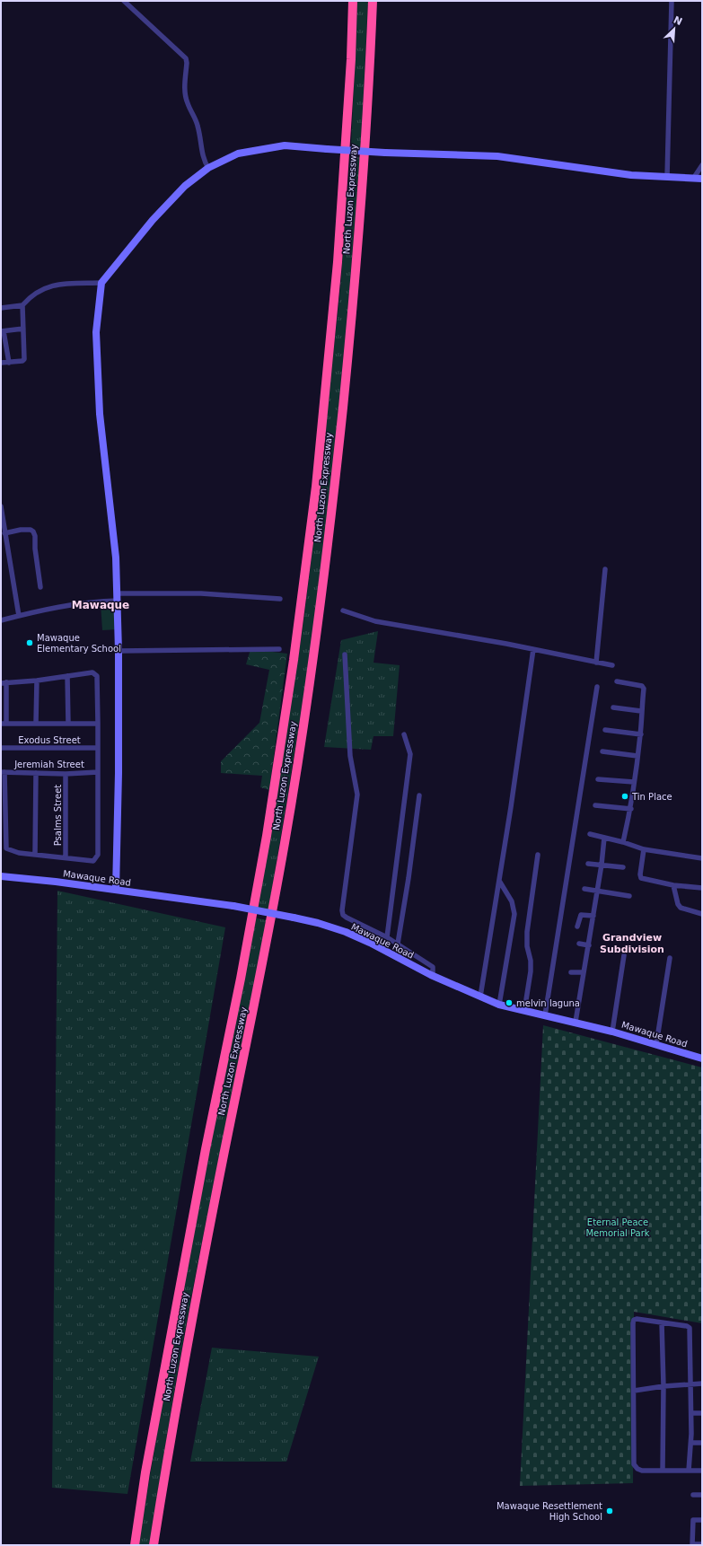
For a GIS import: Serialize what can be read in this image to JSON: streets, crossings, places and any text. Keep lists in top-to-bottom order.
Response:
{
  "streets": {
    "highway": ["North Luzon Expressway"],
    "street": [
      "Exodus Street",
      "Jeremiah Street",
      "Psalms Street",
      "Mawaque Road"
    ]
  },
  "crossings": [
    ["Jeremiah Street", "Psalms Street"]
  ],
  "districts": ["Mawaque", "Grandview Subdivision"],
  "parks": ["Eternal Peace Memorial Park"],
  "places": [
    "Mawaque Elementary School",
    "Tin Place",
    "melvin laguna",
    "Mawaque Resettlement High School"
  ],
  "north": "top right"
}
